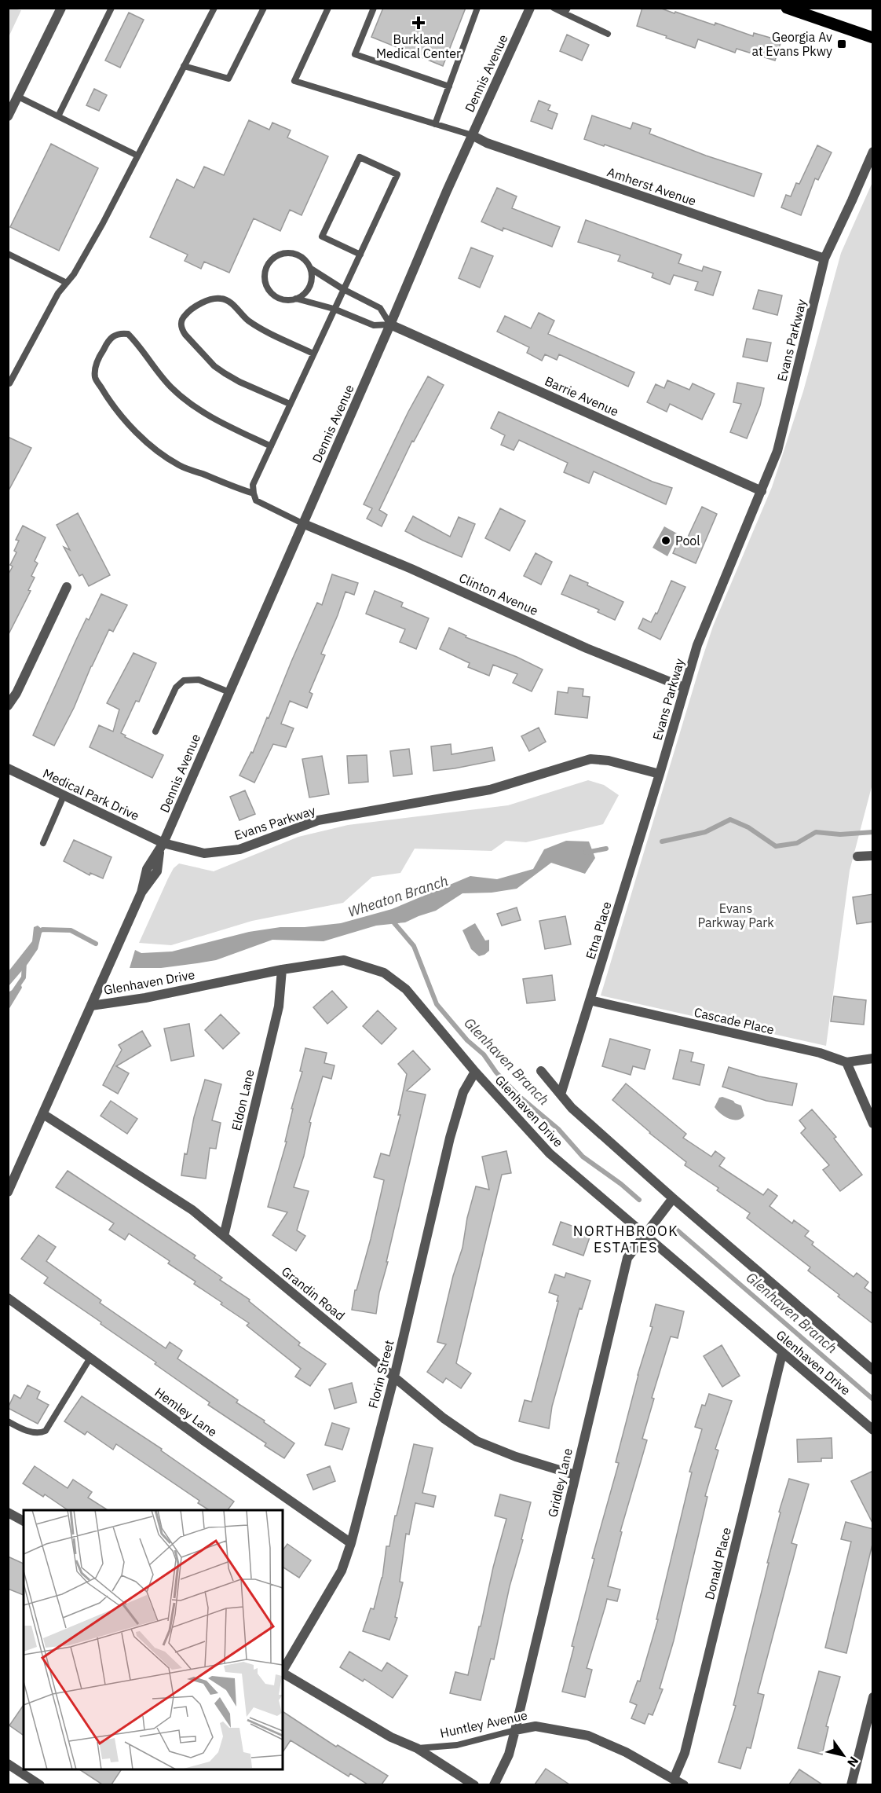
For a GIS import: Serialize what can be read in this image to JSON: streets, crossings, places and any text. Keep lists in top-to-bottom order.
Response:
{
  "streets": {
    "street": [
      "Dennis Avenue",
      "Amherst Avenue",
      "Evans Parkway",
      "Barrie Avenue",
      "Clinton Avenue",
      "Medical Park Drive",
      "Etna Place",
      "Glenhaven Drive",
      "Cascade Place",
      "Eldon Lane",
      "Grandin Road",
      "Florin Street",
      "Hemley Lane",
      "Gridley Lane",
      "Donald Place",
      "Huntley Avenue"
    ]
  },
  "crossings": [
    ["Dennis Avenue", "Amherst Avenue"],
    ["Dennis Avenue", "Evans Parkway"],
    ["Dennis Avenue", "Barrie Avenue"],
    ["Dennis Avenue", "Clinton Avenue"],
    ["Dennis Avenue", "Medical Park Drive"],
    ["Dennis Avenue", "Glenhaven Drive"],
    ["Dennis Avenue", "Grandin Road"],
    ["Amherst Avenue", "Evans Parkway"],
    ["Evans Parkway", "Barrie Avenue"],
    ["Evans Parkway", "Clinton Avenue"],
    ["Evans Parkway", "Medical Park Drive"],
    ["Evans Parkway", "Etna Place"],
    ["Etna Place", "Cascade Place"],
    ["Glenhaven Drive", "Eldon Lane"],
    ["Glenhaven Drive", "Florin Street"],
    ["Glenhaven Drive", "Gridley Lane"],
    ["Glenhaven Drive", "Donald Place"],
    ["Eldon Lane", "Grandin Road"],
    ["Grandin Road", "Florin Street"],
    ["Grandin Road", "Gridley Lane"],
    ["Florin Street", "Hemley Lane"],
    ["Gridley Lane", "Huntley Avenue"],
    ["Donald Place", "Huntley Avenue"]
  ],
  "districts": ["NORTHBROOK ESTATES"],
  "water": ["Wheaton Branch", "Glenhaven Branch"],
  "parks": ["Evans Parkway Park"],
  "places": {
    "health": ["Burkland Medical Center"],
    "transit": ["Georgia Av at Evans Pkwy"],
    "other": ["Pool"]
  },
  "north": "bottom right"
}
